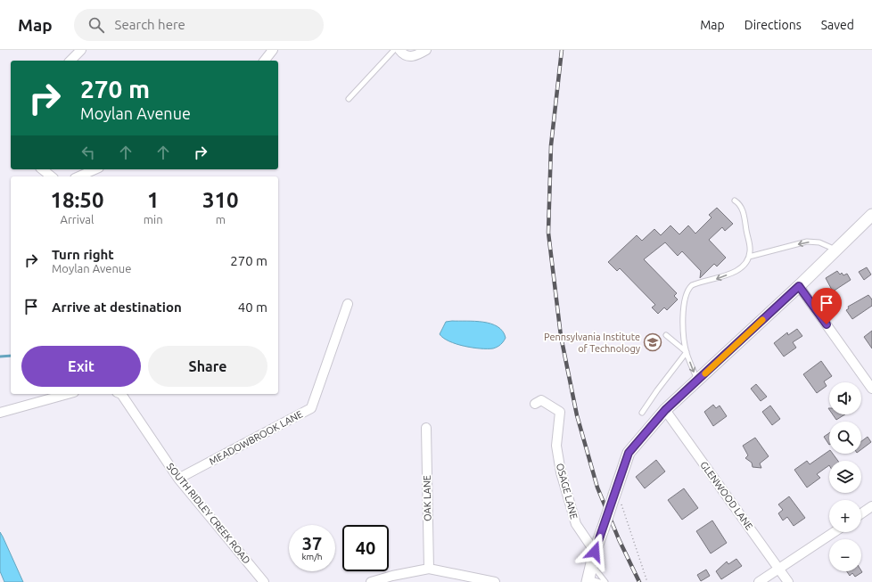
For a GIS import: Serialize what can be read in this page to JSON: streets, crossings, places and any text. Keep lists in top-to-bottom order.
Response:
{
  "streets": {
    "street": [
      "MEADOWBROOK LANE",
      "OSAGE LANE",
      "GLENWOOD LANE",
      "OAK LANE",
      "SOUTH RIDLEY CREEK ROAD"
    ]
  },
  "crossings": [
    ["MEADOWBROOK LANE", "SOUTH RIDLEY CREEK ROAD"]
  ],
  "places": {
    "school or university": ["Pennsylvania Institute of Technology"]
  },
  "page": {
    "header": "Map",
    "search": "Search here",
    "nav": ["Map", "Directions", "Saved"],
    "turn": ["270 m", "Moylan Avenue"],
    "eta": [
      "18:50",
      "Arrival",
      "1",
      "min",
      "310",
      "m"
    ],
    "list": [
      {
        "name": "Turn right",
        "note": "Moylan Avenue",
        "value": "270 m"
      },
      {
        "name": "Arrive at destination",
        "value": "40 m"
      }
    ],
    "buttons": ["Exit", "Share"],
    "map_buttons": ["+", "−"],
    "speed": "37 km/h",
    "limit": "40"
  }
}
